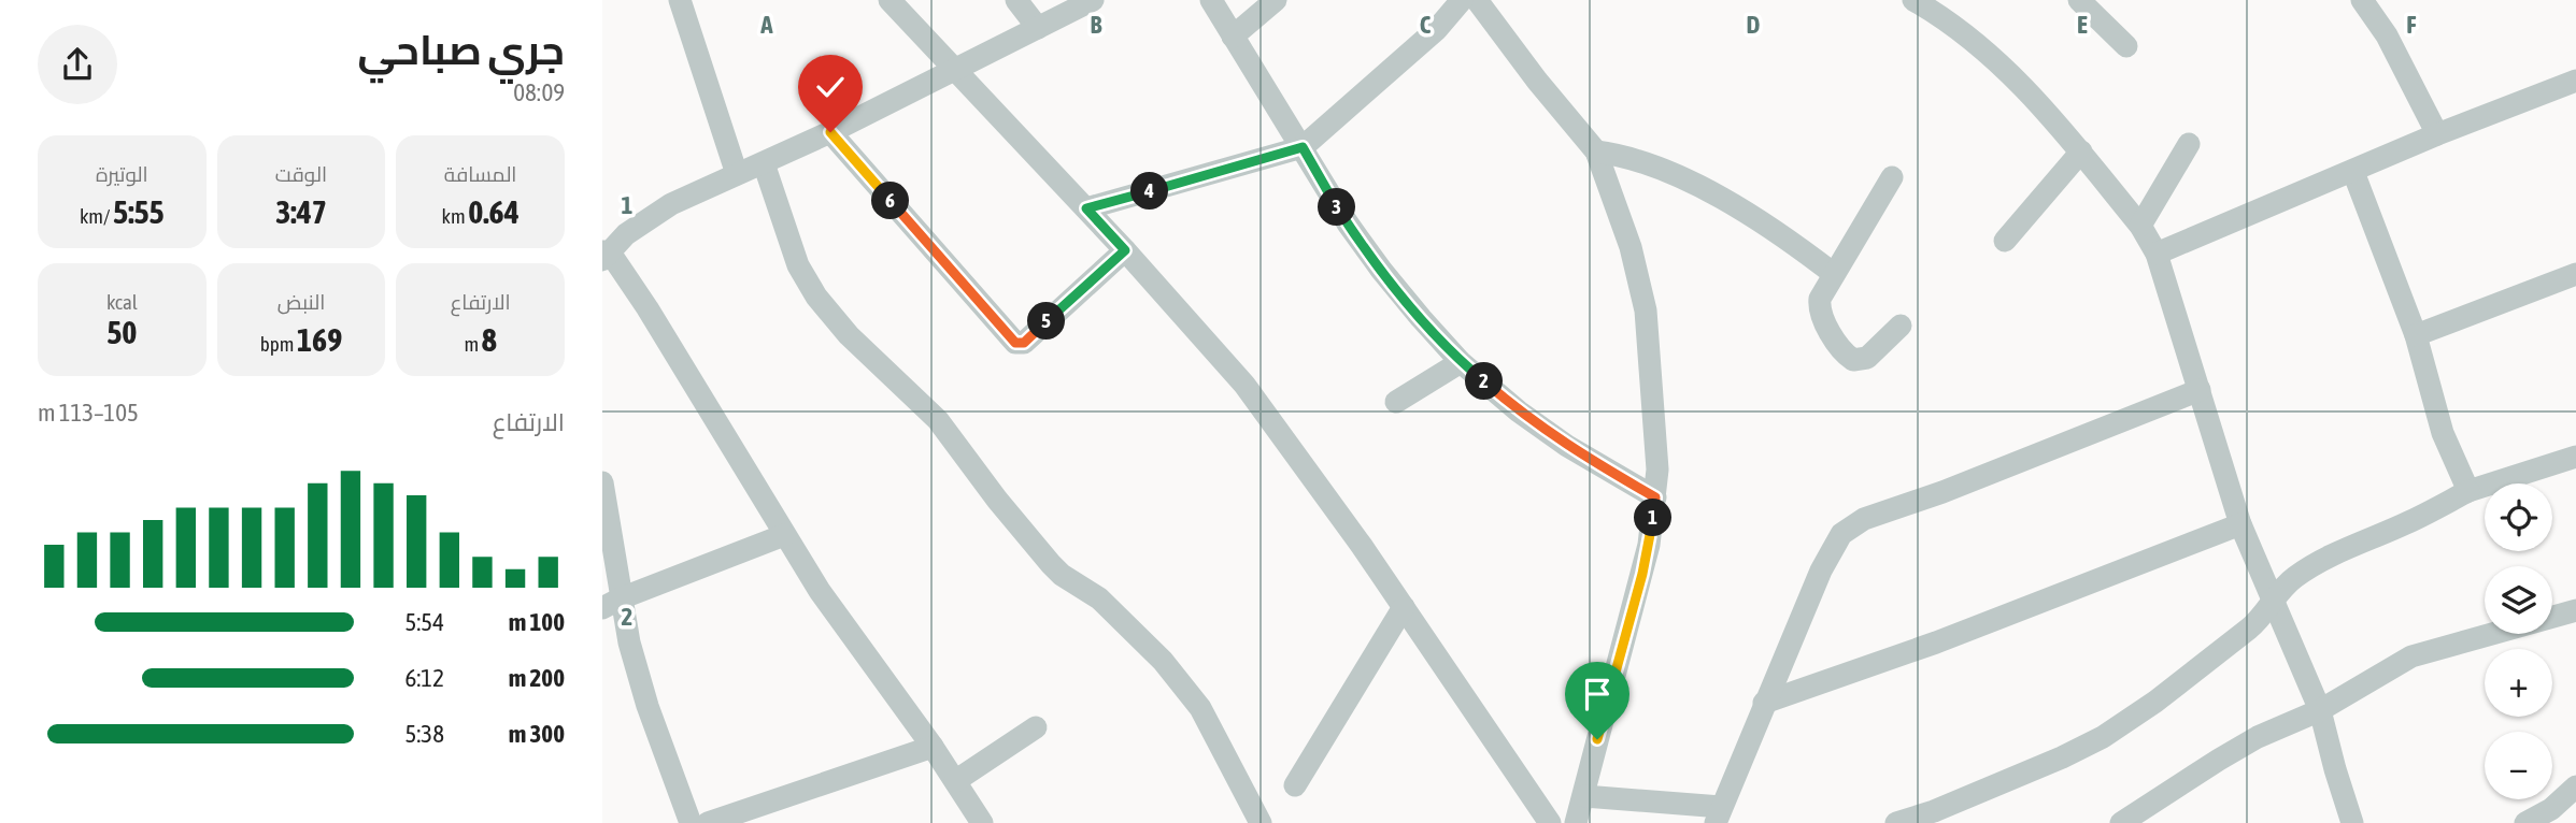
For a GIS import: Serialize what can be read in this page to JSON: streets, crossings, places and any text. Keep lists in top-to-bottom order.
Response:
{
  "page": {
    "heading": ["جري صباحي", "08:09"],
    "stats": [
      ["المسافة", "0.64 km"],
      ["الوقت", "3:47"],
      ["الوتيرة", "5:55 /km"],
      ["الارتفاع", "8 m"],
      ["النبض", "169 bpm"],
      ["kcal", "50"]
    ],
    "pins": [
      "4",
      "6",
      "3",
      "5",
      "2",
      "1"
    ],
    "chart": ["الارتفاع", "105–113 m"],
    "map_buttons": ["+", "−"],
    "list": [
      {
        "name": "100 m",
        "note": "5:54"
      },
      {
        "name": "200 m",
        "note": "6:12"
      },
      {
        "name": "300 m",
        "note": "5:38"
      }
    ]
  },
  "grid": {
    "columns": [
      "A",
      "B",
      "C",
      "D",
      "E",
      "F"
    ],
    "rows": ["1", "2"]
  }
}
